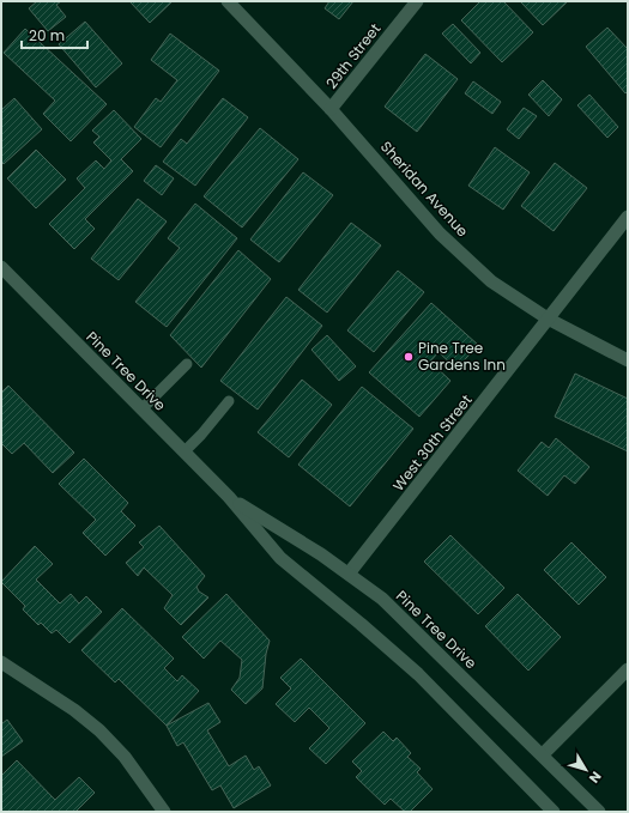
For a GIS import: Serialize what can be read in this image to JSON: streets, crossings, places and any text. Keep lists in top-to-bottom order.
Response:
{
  "streets": {
    "street": [
      "29th Street",
      "Sheridan Avenue",
      "Pine Tree Drive",
      "West 30th Street"
    ]
  },
  "crossings": [
    ["29th Street", "Sheridan Avenue"],
    ["Sheridan Avenue", "West 30th Street"],
    ["Pine Tree Drive", "West 30th Street"]
  ],
  "places": ["Pine Tree Gardens Inn"],
  "scale_bar": "20 m",
  "north": "bottom right"
}
